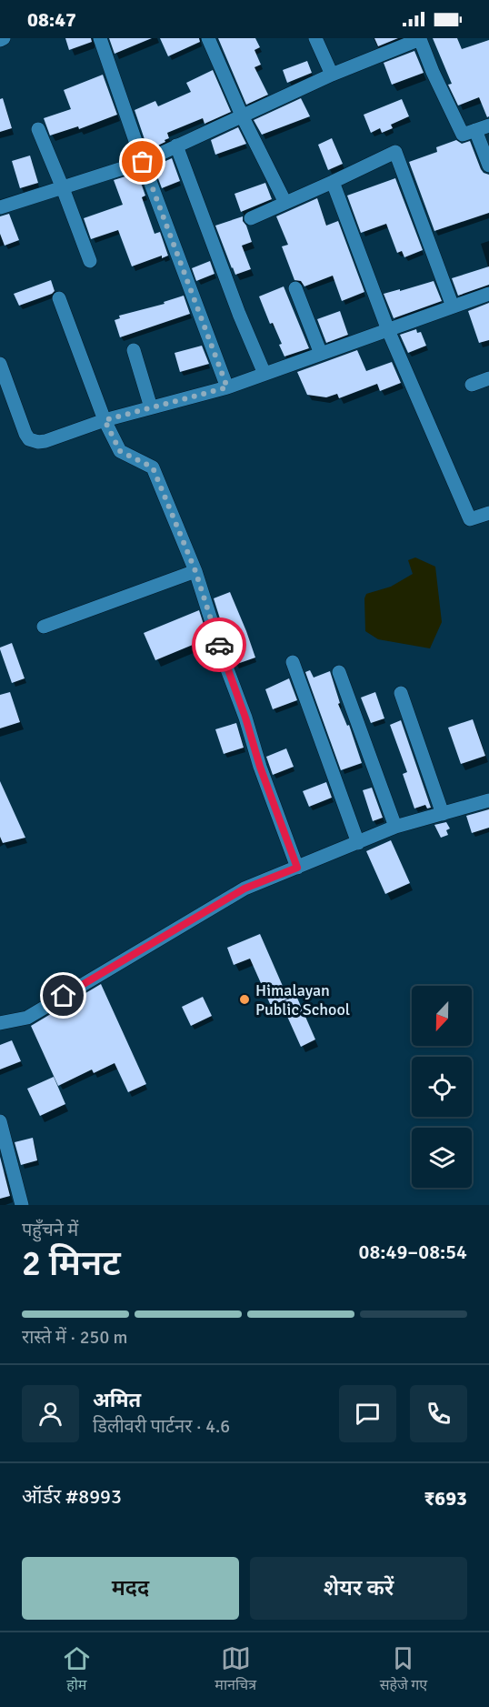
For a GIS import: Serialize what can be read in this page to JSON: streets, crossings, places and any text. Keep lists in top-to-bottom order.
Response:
{
  "places": ["Himalayan Public School"],
  "north": "bottom",
  "page": {
    "status": "08:47",
    "heading": ["2 मिनट", "पहुँचने में", "08:49–08:54"],
    "panel": [
      "अमित",
      "डिलीवरी पार्टनर · 4.6",
      "ऑर्डर #8993",
      "₹693"
    ],
    "bar": "रास्ते में · 250 m",
    "buttons": ["मदद", "शेयर करें"],
    "tabs": ["होम", "मानचित्र", "सहेजे गए"]
  }
}
